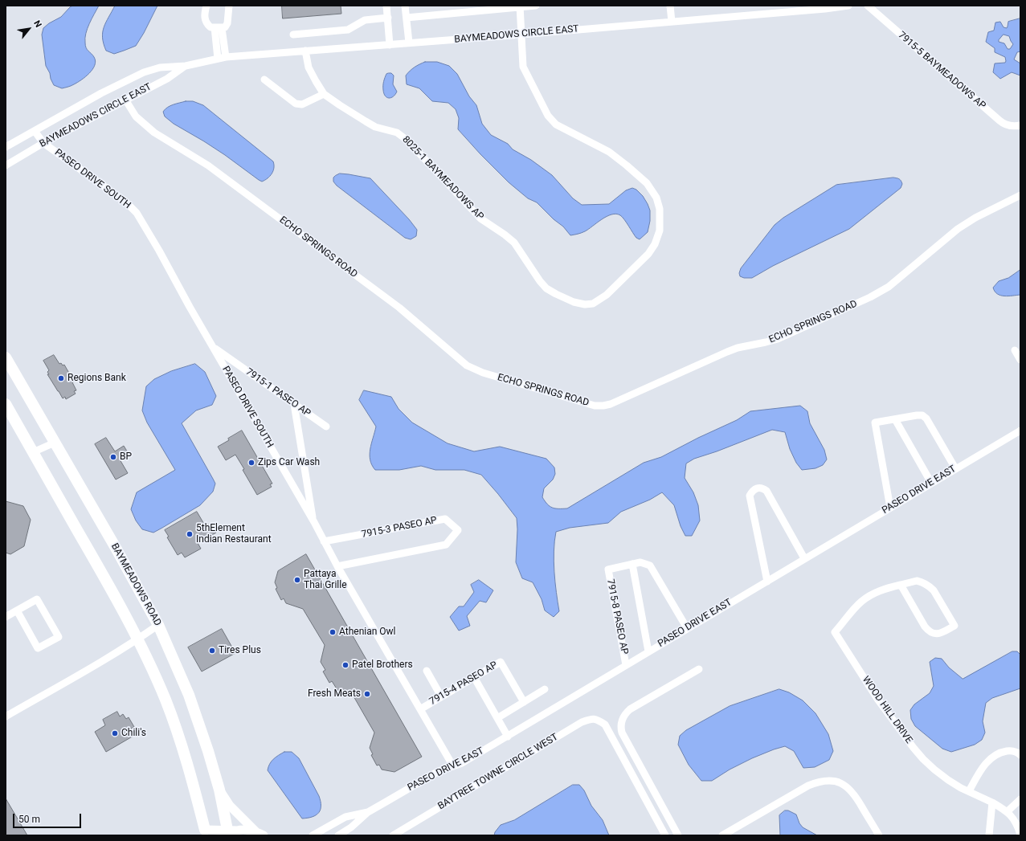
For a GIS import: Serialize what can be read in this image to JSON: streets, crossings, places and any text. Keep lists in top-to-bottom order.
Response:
{
  "streets": {
    "main road": ["BAYMEADOWS ROAD"],
    "street": [
      "BAYMEADOWS CIRCLE EAST",
      "7915-5 BAYMEADOWS AP",
      "8025-1 BAYMEADOWS AP",
      "PASEO DRIVE SOUTH",
      "ECHO SPRINGS ROAD",
      "7915-1 PASEO AP",
      "PASEO DRIVE EAST",
      "7915-3 PASEO AP",
      "7915-8 PASEO AP",
      "7915-4 PASEO AP",
      "WOOD HILL DRIVE",
      "BAYTREE TOWNE CIRCLE WEST"
    ]
  },
  "crossings": [
    ["BAYMEADOWS CIRCLE EAST", "8025-1 BAYMEADOWS AP"],
    ["BAYMEADOWS CIRCLE EAST", "PASEO DRIVE SOUTH"],
    ["BAYMEADOWS CIRCLE EAST", "ECHO SPRINGS ROAD"],
    ["PASEO DRIVE SOUTH", "7915-1 PASEO AP"],
    ["PASEO DRIVE SOUTH", "PASEO DRIVE EAST"],
    ["PASEO DRIVE SOUTH", "7915-3 PASEO AP"],
    ["PASEO DRIVE SOUTH", "7915-4 PASEO AP"],
    ["PASEO DRIVE EAST", "7915-8 PASEO AP"]
  ],
  "places": [
    "Regions Bank",
    "BP",
    "Zips Car Wash",
    "5thElement Indian Restaurant",
    "Pattaya Thai Grille",
    "Athenian Owl",
    "Tires Plus",
    "Patel Brothers",
    "Fresh Meats",
    "Chili's"
  ],
  "scale_bar": "50 m",
  "north": "top right"
}
